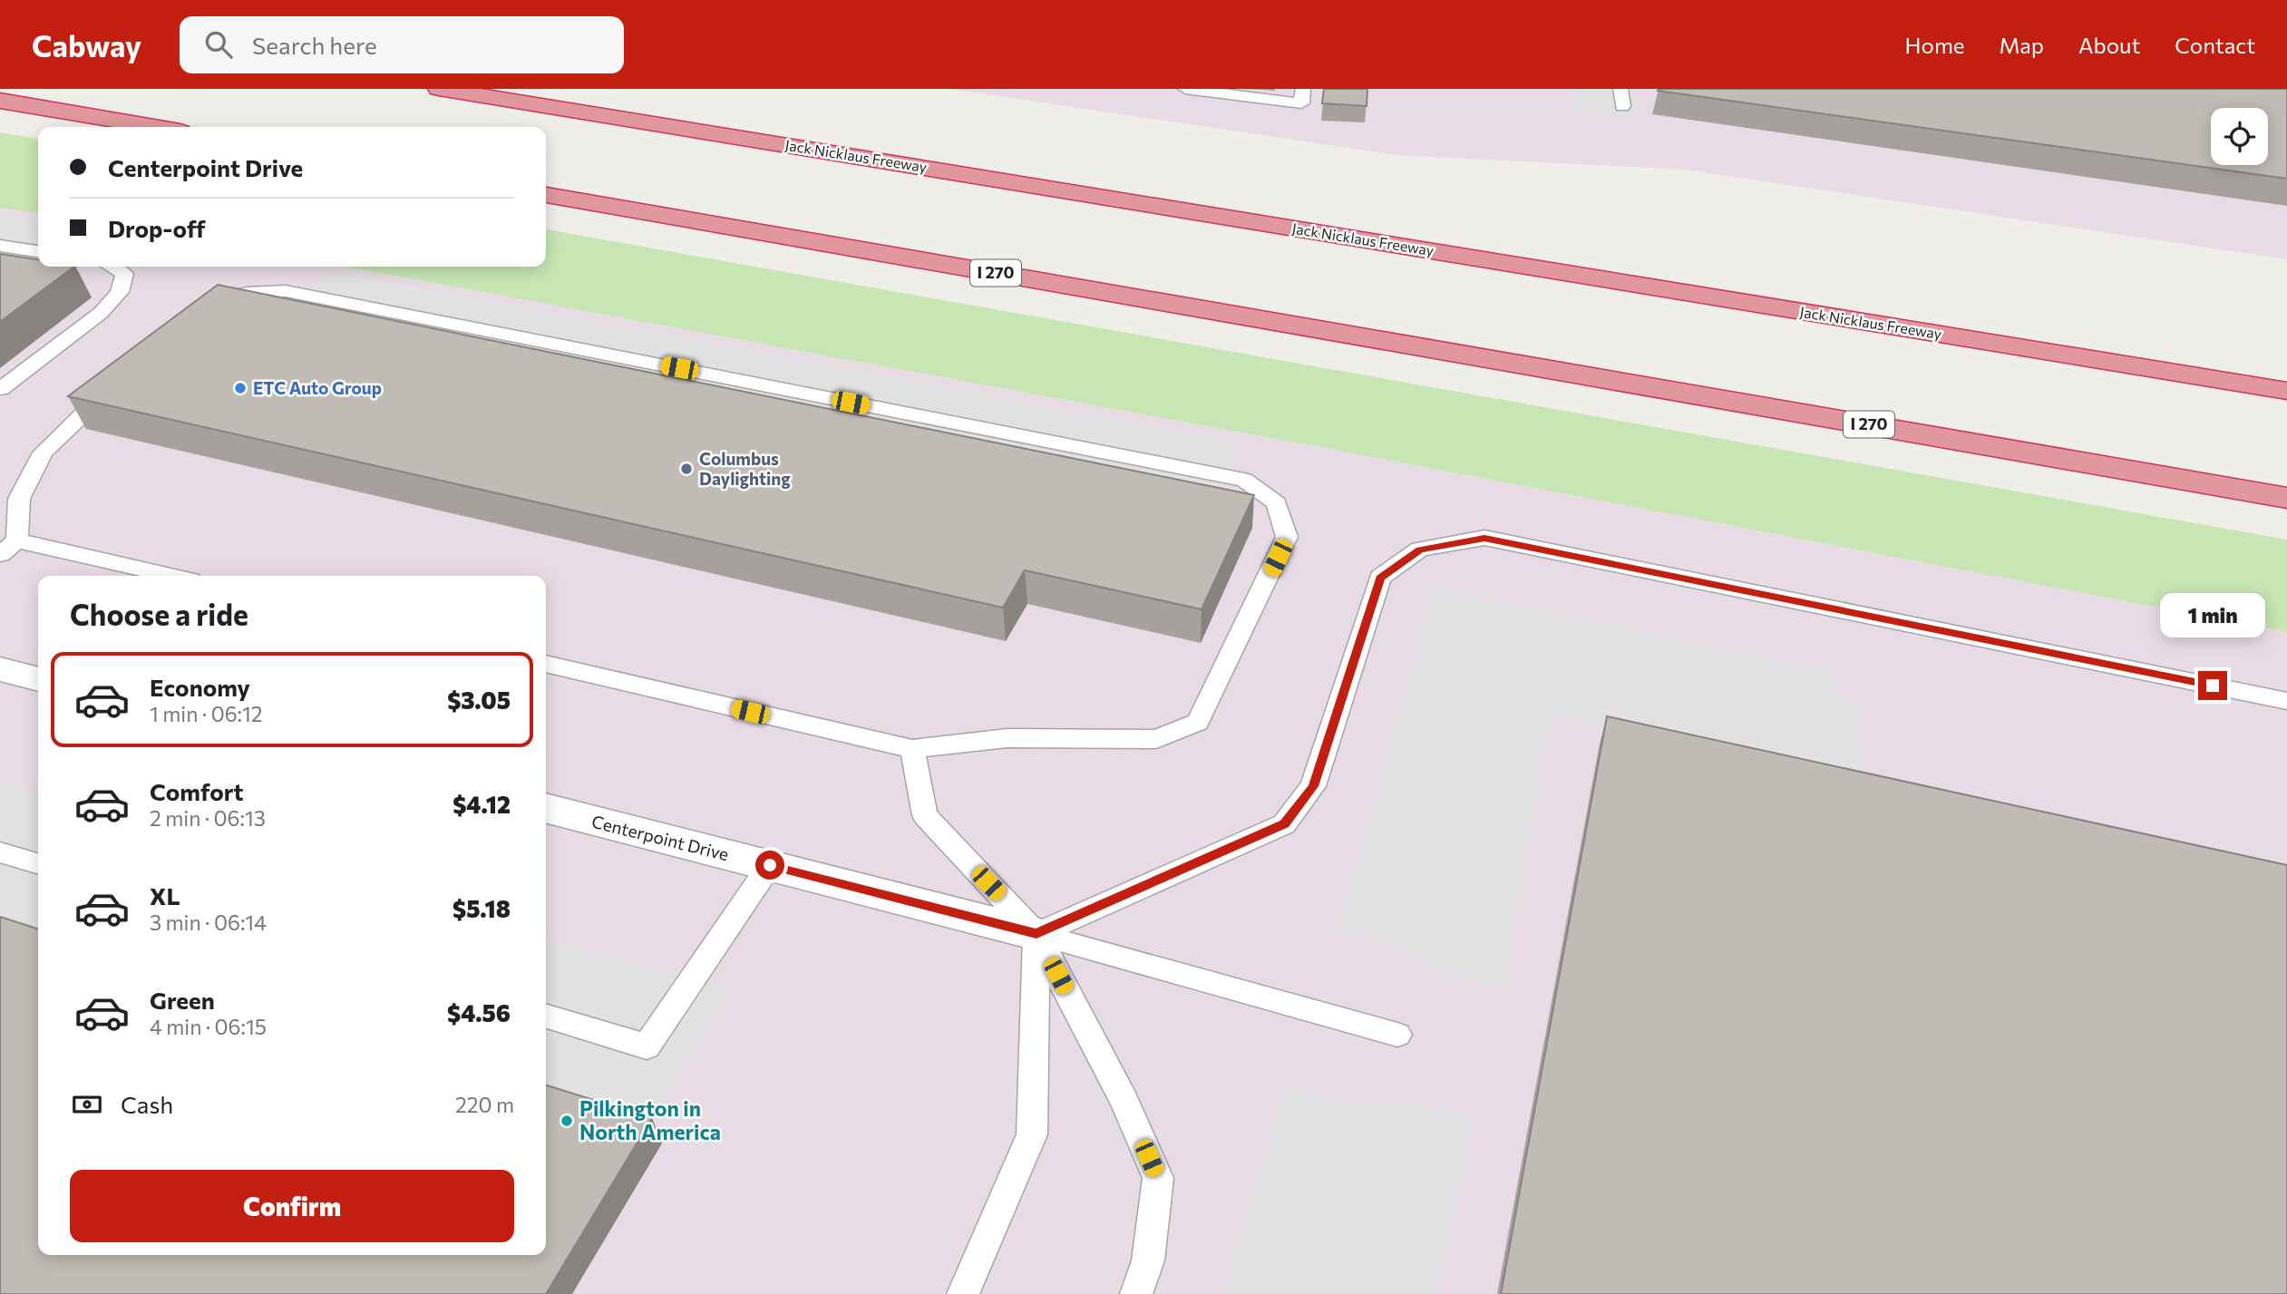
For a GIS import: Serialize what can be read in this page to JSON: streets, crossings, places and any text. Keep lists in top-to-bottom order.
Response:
{
  "streets": {
    "highway": ["Jack Nicklaus Freeway", "I 270"],
    "street": ["Centerpoint Drive"]
  },
  "places": ["ETC Auto Group", "Columbus Daylighting", "Pilkington in North America"],
  "page": {
    "header": "Cabway",
    "search": "Search here",
    "nav": [
      "Home",
      "Map",
      "About",
      "Contact"
    ],
    "banner": ["Centerpoint Drive", "Drop-off"],
    "heading": "Choose a ride",
    "bubble": "1 min",
    "list": [
      {
        "name": "Economy",
        "note": "1 min · 06:12",
        "value": "$3.05"
      },
      {
        "name": "Comfort",
        "note": "2 min · 06:13",
        "value": "$4.12"
      },
      {
        "name": "XL",
        "note": "3 min · 06:14",
        "value": "$5.18"
      },
      {
        "name": "Green",
        "note": "4 min · 06:15",
        "value": "$4.56"
      }
    ],
    "pay": ["Cash", "220 m"],
    "buttons": "Confirm"
  }
}
